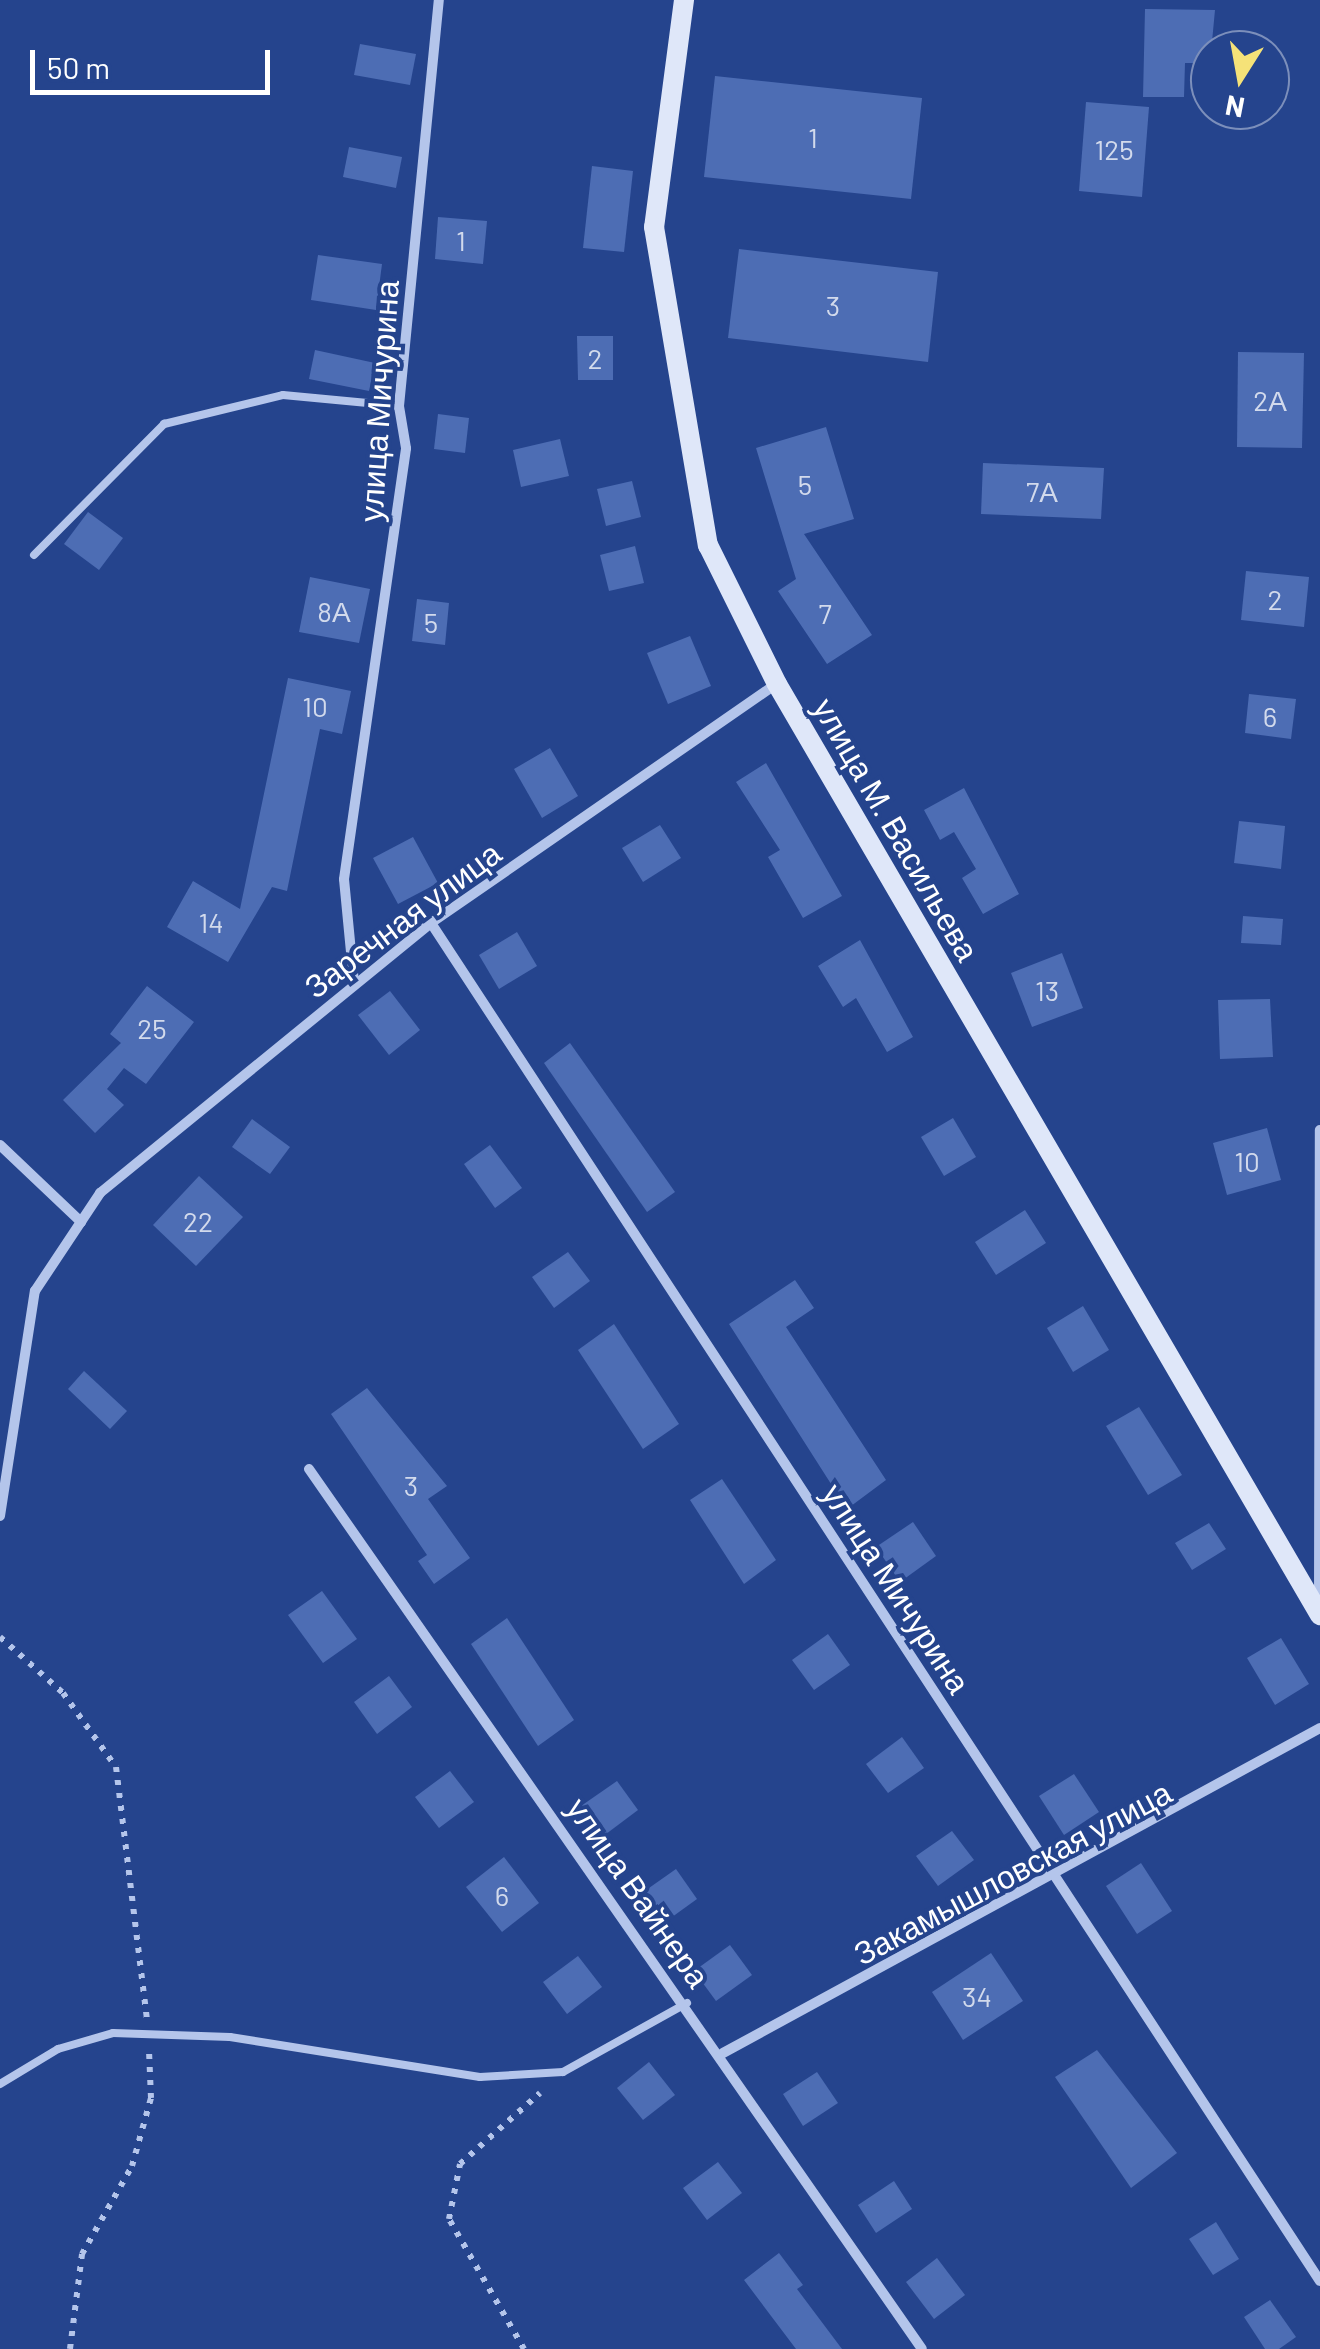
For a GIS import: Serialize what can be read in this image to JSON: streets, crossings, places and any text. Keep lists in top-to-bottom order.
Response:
{
  "streets": {
    "street": [
      "улица Мичурина",
      "улица М. Васильева",
      "Заречная улица",
      "Закамышловская улица",
      "улица Вайнера"
    ]
  },
  "crossings": [
    ["улица Мичурина", "Заречная улица"],
    ["улица Мичурина", "Закамышловская улица"],
    ["улица М. Васильева", "Заречная улица"],
    ["Закамышловская улица", "улица Вайнера"]
  ],
  "house_numbers": [
    "1",
    "125",
    "1",
    "3",
    "2",
    "2А",
    "5",
    "7А",
    "2",
    "8А",
    "7",
    "5",
    "10",
    "6",
    "14",
    "13",
    "25",
    "10",
    "22",
    "3",
    "6",
    "34"
  ],
  "scale_bar": "50 m",
  "north": "bottom"
}
